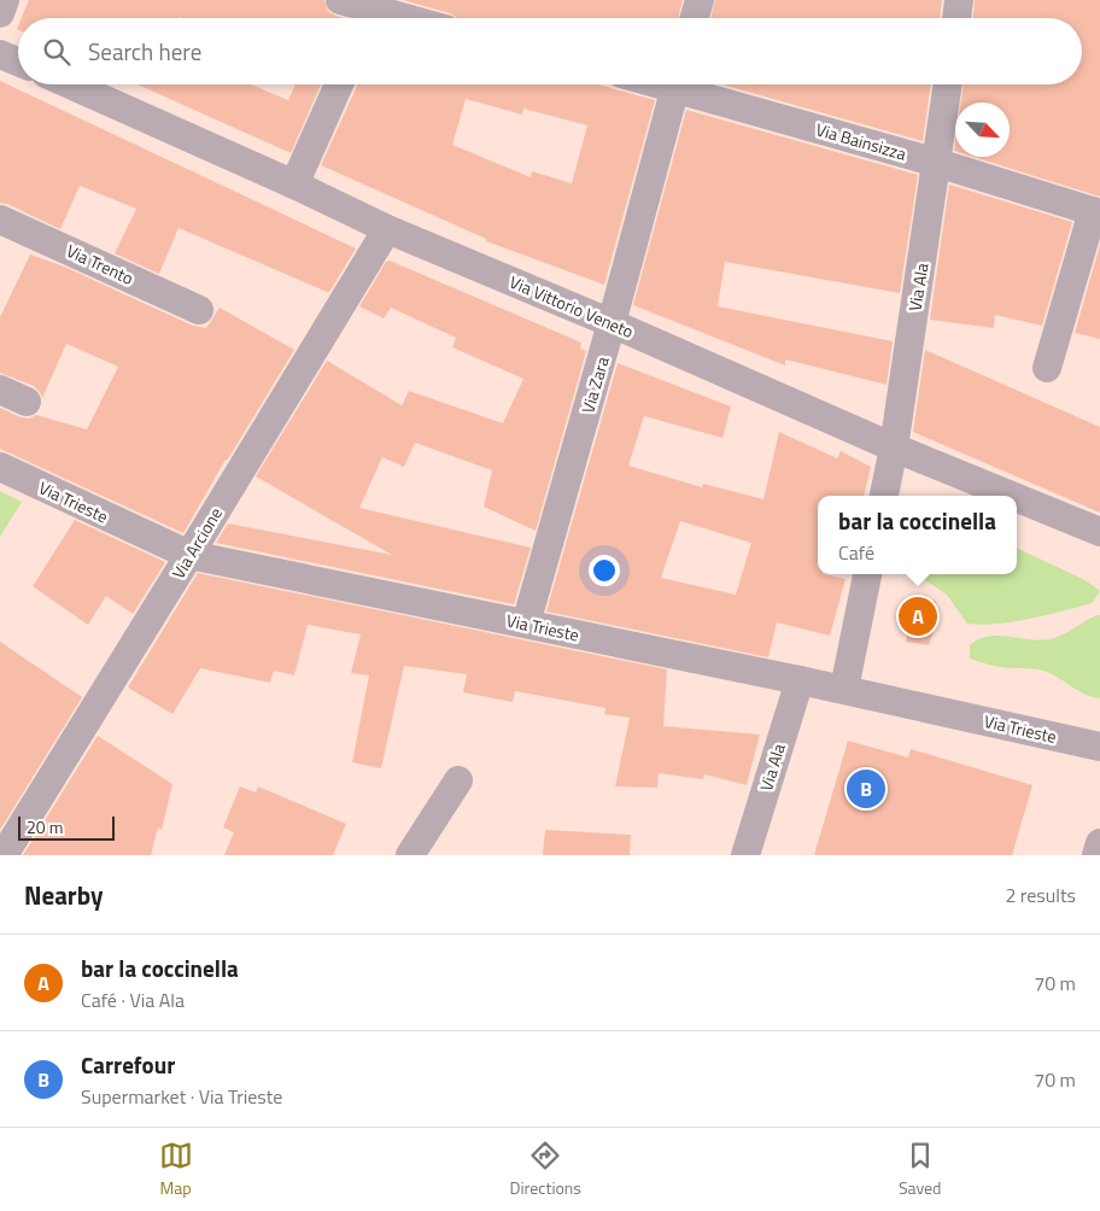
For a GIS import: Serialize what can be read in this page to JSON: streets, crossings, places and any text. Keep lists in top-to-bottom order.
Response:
{
  "streets": {
    "street": [
      "Via Bainsizza",
      "Via Trento",
      "Via Ala",
      "Via Vittorio Veneto",
      "Via Zara",
      "Via Trieste",
      "Via Arcione"
    ]
  },
  "crossings": [
    ["Via Bainsizza", "Via Ala"],
    ["Via Ala", "Via Vittorio Veneto"],
    ["Via Ala", "Via Trieste"],
    ["Via Vittorio Veneto", "Via Zara"],
    ["Via Vittorio Veneto", "Via Arcione"],
    ["Via Zara", "Via Trieste"],
    ["Via Trieste", "Via Arcione"]
  ],
  "scale_bar": "20 m",
  "north": "bottom right",
  "page": {
    "search": "Search here",
    "popup": ["bar la coccinella", "Café"],
    "pins": ["A", "B"],
    "scale": "20 m",
    "heading": ["Nearby", "2 results"],
    "list": [
      {
        "mark": "A",
        "name": "bar la coccinella",
        "note": "Café · Via Ala",
        "value": "70 m"
      },
      {
        "mark": "B",
        "name": "Carrefour",
        "note": "Supermarket · Via Trieste",
        "value": "70 m"
      }
    ],
    "nav": ["Map", "Directions", "Saved"]
  }
}
